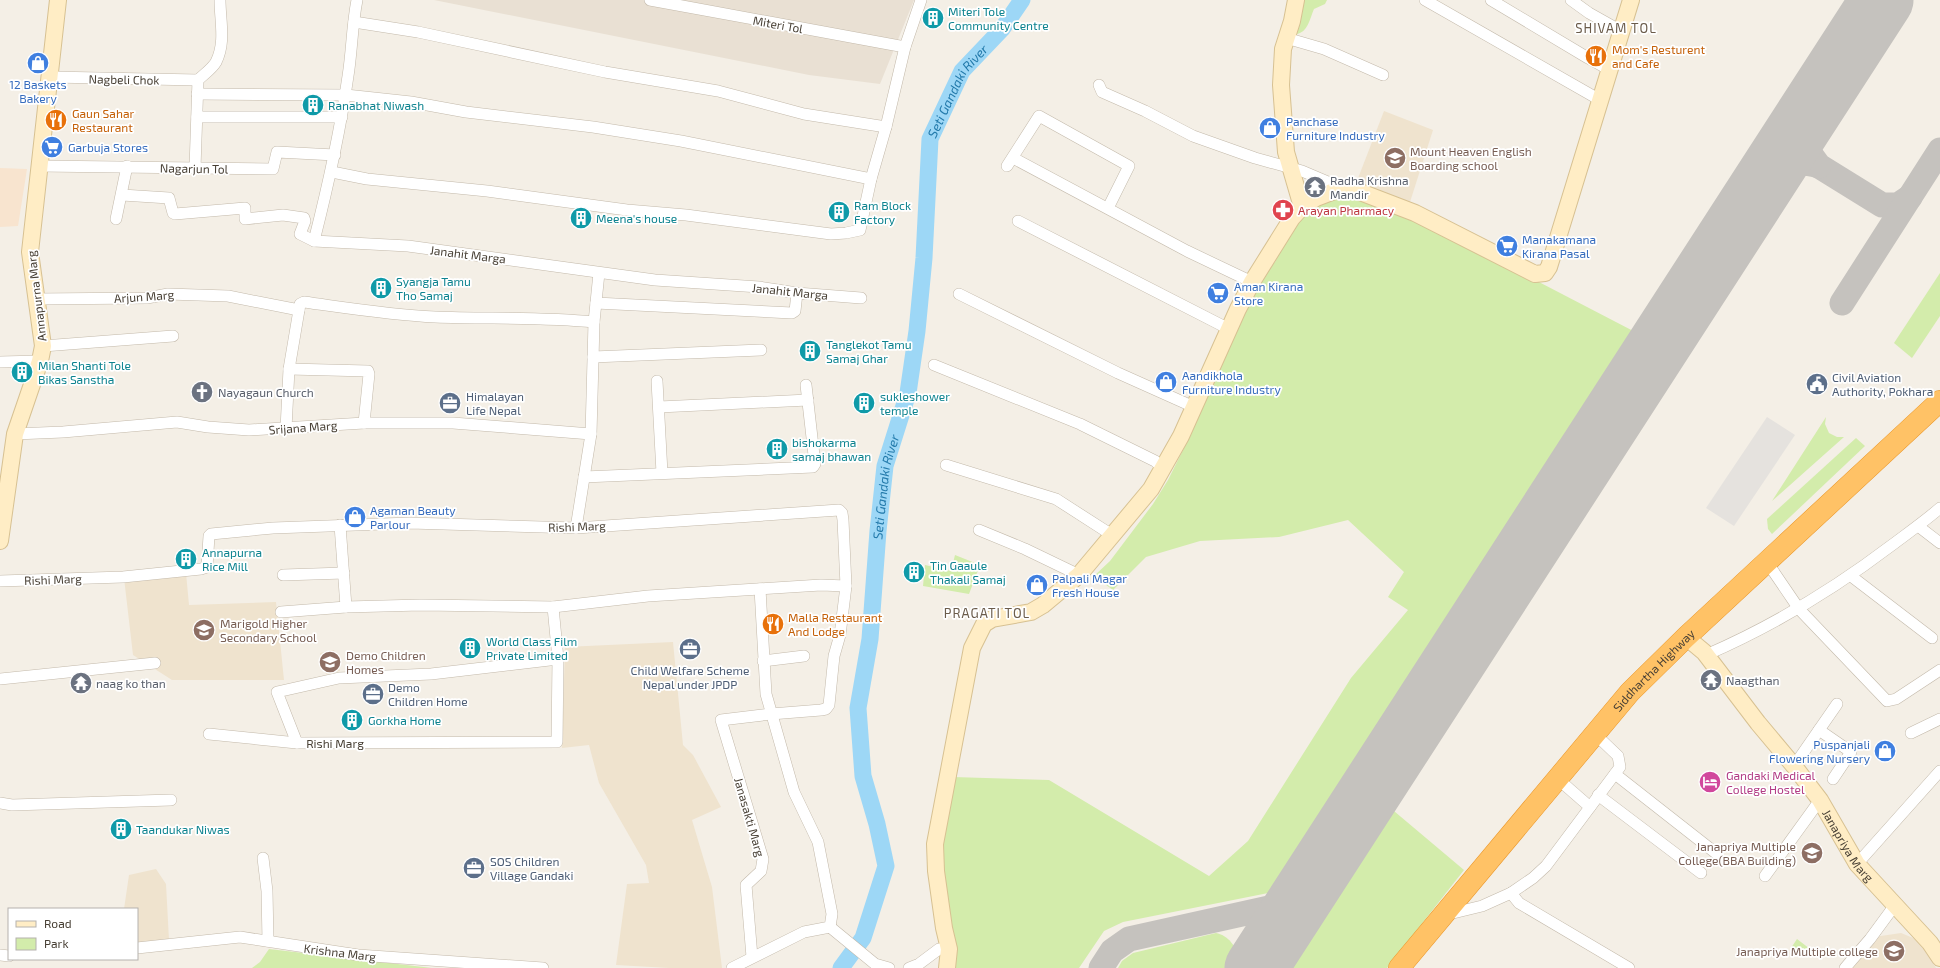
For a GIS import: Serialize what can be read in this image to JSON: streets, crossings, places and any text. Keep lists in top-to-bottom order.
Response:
{
  "streets": {
    "highway": ["Siddhartha Highway"],
    "street": [
      "Miteri Tol",
      "Nagbeli Chok",
      "Nagarjun Tol",
      "Janahit Marga",
      "Annapurna Marg",
      "Arjun Marg",
      "Srijana Marg",
      "Rishi Marg",
      "Janasakti Marg",
      "Janapriya Marg",
      "Krishna Marg"
    ]
  },
  "crossings": [
    ["Nagbeli Chok", "Annapurna Marg"],
    ["Nagarjun Tol", "Annapurna Marg"],
    ["Annapurna Marg", "Arjun Marg"],
    ["Annapurna Marg", "Srijana Marg"],
    ["Siddhartha Highway", "Janapriya Marg"]
  ],
  "districts": ["SHIVAM TOL", "PRAGATI TOL"],
  "water": ["Seti Gandaki River"],
  "places": {
    "building": [
      "Miteri Tole Community Centre",
      "Ranabhat Niwash",
      "Ram Block Factory",
      "Meena's house",
      "Syangja Tamu Tho Samaj",
      "Tanglekot Tamu Samaj Ghar",
      "Milan Shanti Tole Bikas Sanstha",
      "sukleshower temple",
      "bishokarma samaj bhawan",
      "Annapurna Rice Mill",
      "Tin Gaaule Thakali Samaj",
      "World Class Film Private Limited",
      "Gorkha Home",
      "Taandukar Niwas"
    ],
    "restaurant": ["Mom's Resturent and Cafe", "Gaun Sahar Restaurant", "Malla Restaurant And Lodge"],
    "shop": [
      "12 Baskets Bakery",
      "Panchase Furniture Industry",
      "Aandikhola Furniture Industry",
      "Agaman Beauty Parlour",
      "Palpali Magar Fresh House",
      "Puspanjali Flowering Nursery"
    ],
    "supermarket": ["Garbuja Stores", "Manakamana Kirana Pasal", "Aman Kirana Store"],
    "school or university": [
      "Mount Heaven English Boarding school",
      "Marigold Higher Secondary School",
      "Demo Children Homes",
      "Janapriya Multiple College(BBA Building)",
      "Janapriya Multiple college"
    ],
    "temple": ["Radha Krishna Mandir", "Naagthan", "naag ko than"],
    "pharmacy": ["Arayan Pharmacy"],
    "public building": ["Civil Aviation Authority, Pokhara"],
    "church": ["Nayagaun Church"],
    "office": [
      "Himalayan Life Nepal",
      "Child Welfare Scheme Nepal under JPDP",
      "Demo Children Home",
      "SOS Children Village Gandaki"
    ],
    "hotel": ["Gandaki Medical College Hostel"]
  },
  "legend": ["Road", "Park"]
}
